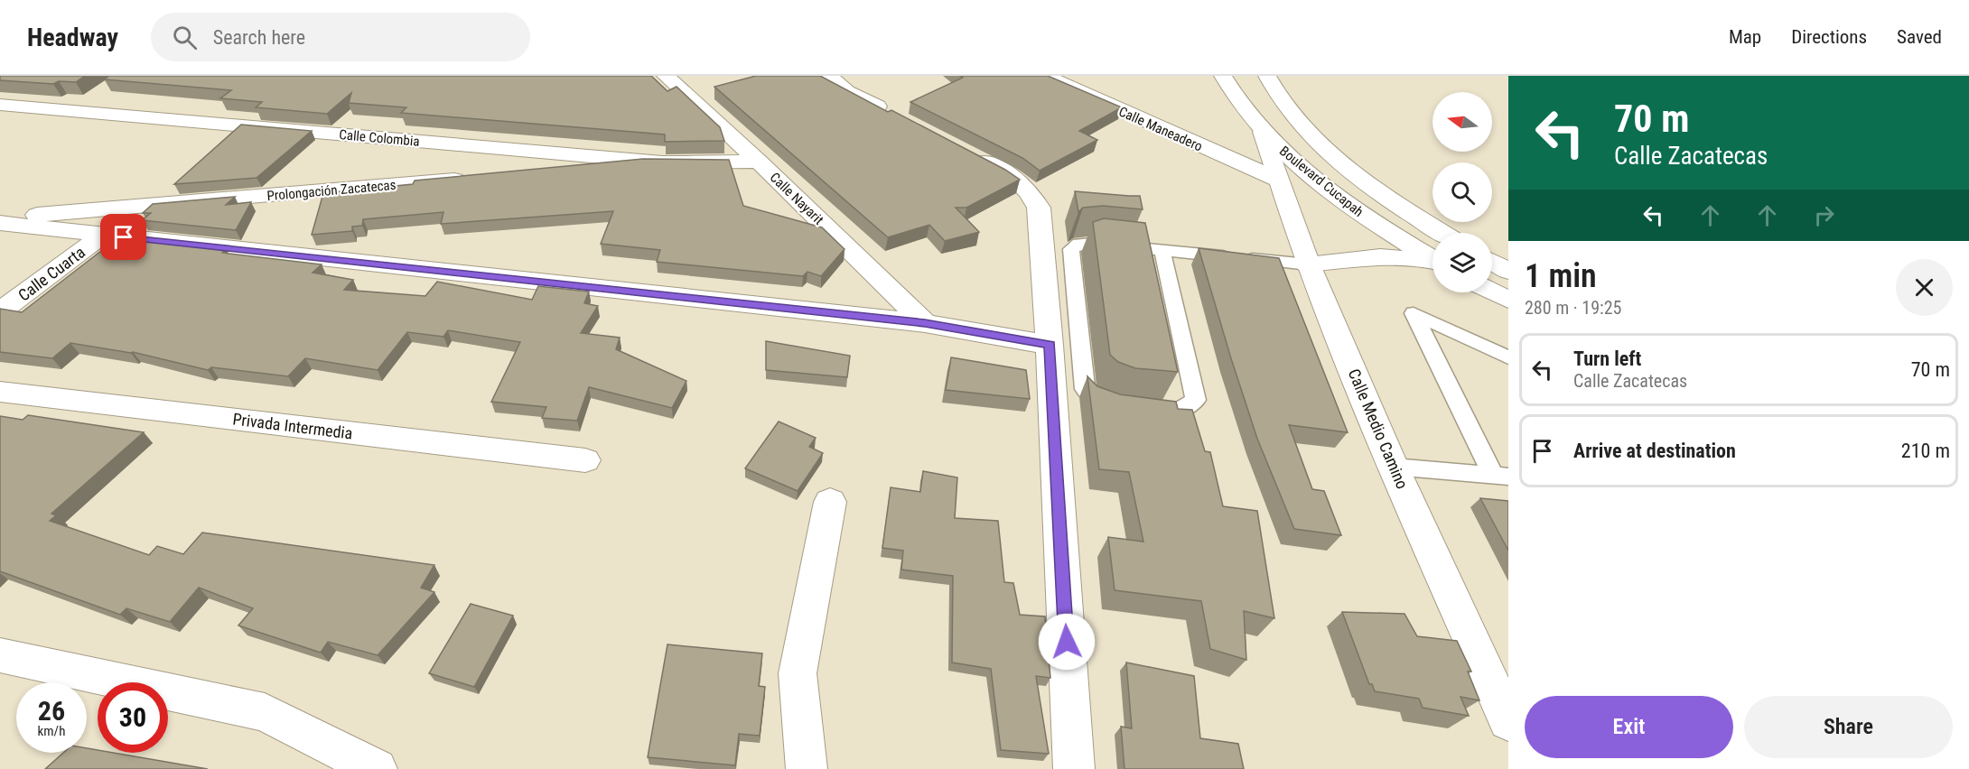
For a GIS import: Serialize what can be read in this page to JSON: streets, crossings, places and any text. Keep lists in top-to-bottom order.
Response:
{
  "streets": {
    "street": [
      "Calle Maneadero",
      "Calle Colombia",
      "Boulevard Cucapah",
      "Prolongación Zacatecas",
      "Calle Nayarit",
      "Calle Cuarta",
      "Privada Intermedia",
      "Calle Medio Camino"
    ]
  },
  "crossings": [
    ["Calle Maneadero", "Calle Medio Camino"],
    ["Calle Colombia", "Calle Nayarit"],
    ["Boulevard Cucapah", "Calle Medio Camino"]
  ],
  "north": "left",
  "page": {
    "header": "Headway",
    "search": "Search here",
    "nav": ["Map", "Directions", "Saved"],
    "turn": ["70 m", "Calle Zacatecas"],
    "heading": ["1 min", "280 m · 19:25"],
    "list": [
      {
        "name": "Turn left",
        "note": "Calle Zacatecas",
        "value": "70 m"
      },
      {
        "name": "Arrive at destination",
        "value": "210 m"
      }
    ],
    "speed": "26 km/h",
    "limit": "30",
    "buttons": ["Exit", "Share"]
  }
}
